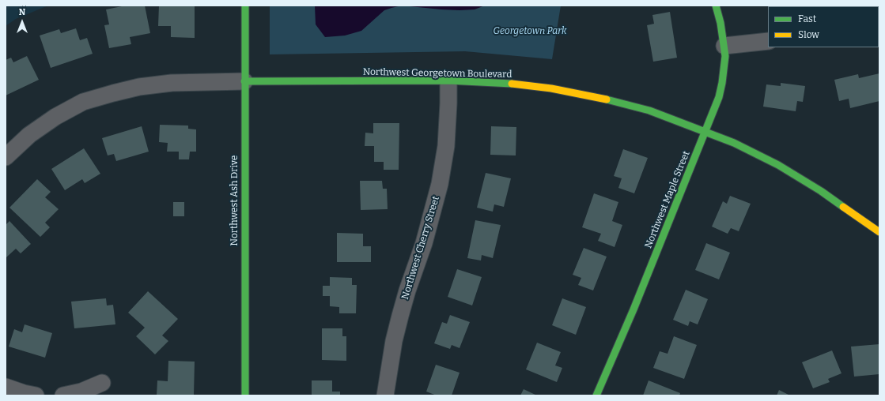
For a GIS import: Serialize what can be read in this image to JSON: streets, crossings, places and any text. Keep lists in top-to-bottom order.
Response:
{
  "streets": {
    "street": [
      "Northwest Georgetown Boulevard",
      "Northwest Maple Street",
      "Northwest Ash Drive",
      "Northwest Cherry Street"
    ]
  },
  "crossings": [
    ["Northwest Georgetown Boulevard", "Northwest Maple Street"],
    ["Northwest Georgetown Boulevard", "Northwest Ash Drive"],
    ["Northwest Georgetown Boulevard", "Northwest Cherry Street"]
  ],
  "parks": ["Georgetown Park"],
  "legend": ["Fast", "Slow"],
  "north": "top"
}
